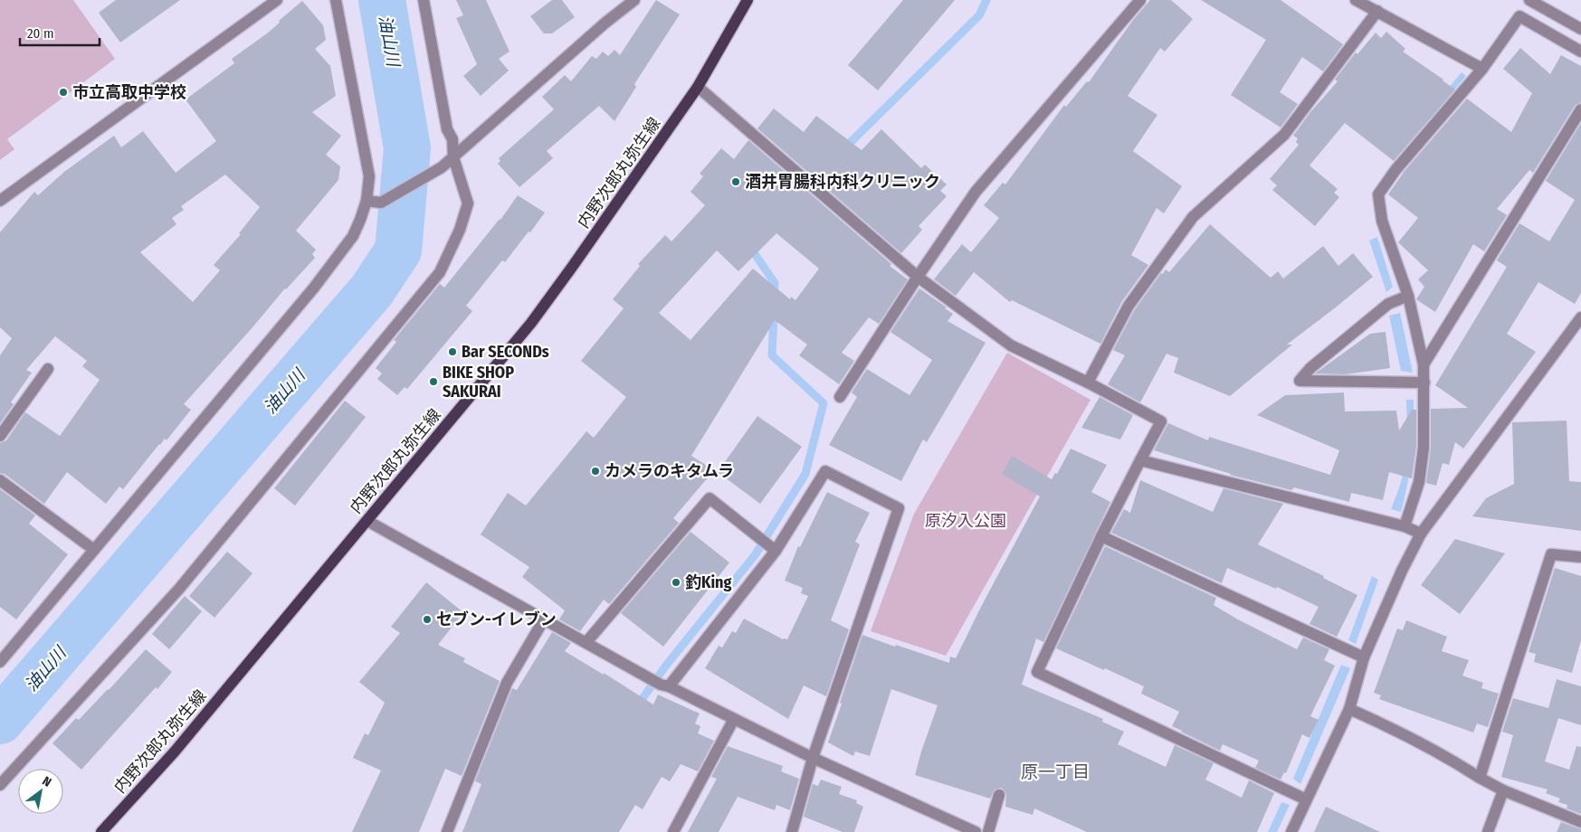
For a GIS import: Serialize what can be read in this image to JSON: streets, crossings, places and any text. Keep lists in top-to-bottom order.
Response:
{
  "streets": {
    "main road": ["内野次郎丸弥生線"]
  },
  "districts": ["原一丁目"],
  "water": ["油山川"],
  "parks": ["原汐入公園"],
  "places": [
    "市立高取中学校",
    "酒井胃腸科内科クリニック",
    "Bar SECONDs",
    "BIKE SHOP SAKURAI",
    "カメラのキタムラ",
    "釣King",
    "セブン-イレブン"
  ],
  "scale_bar": "20 m",
  "north": "top right"
}
